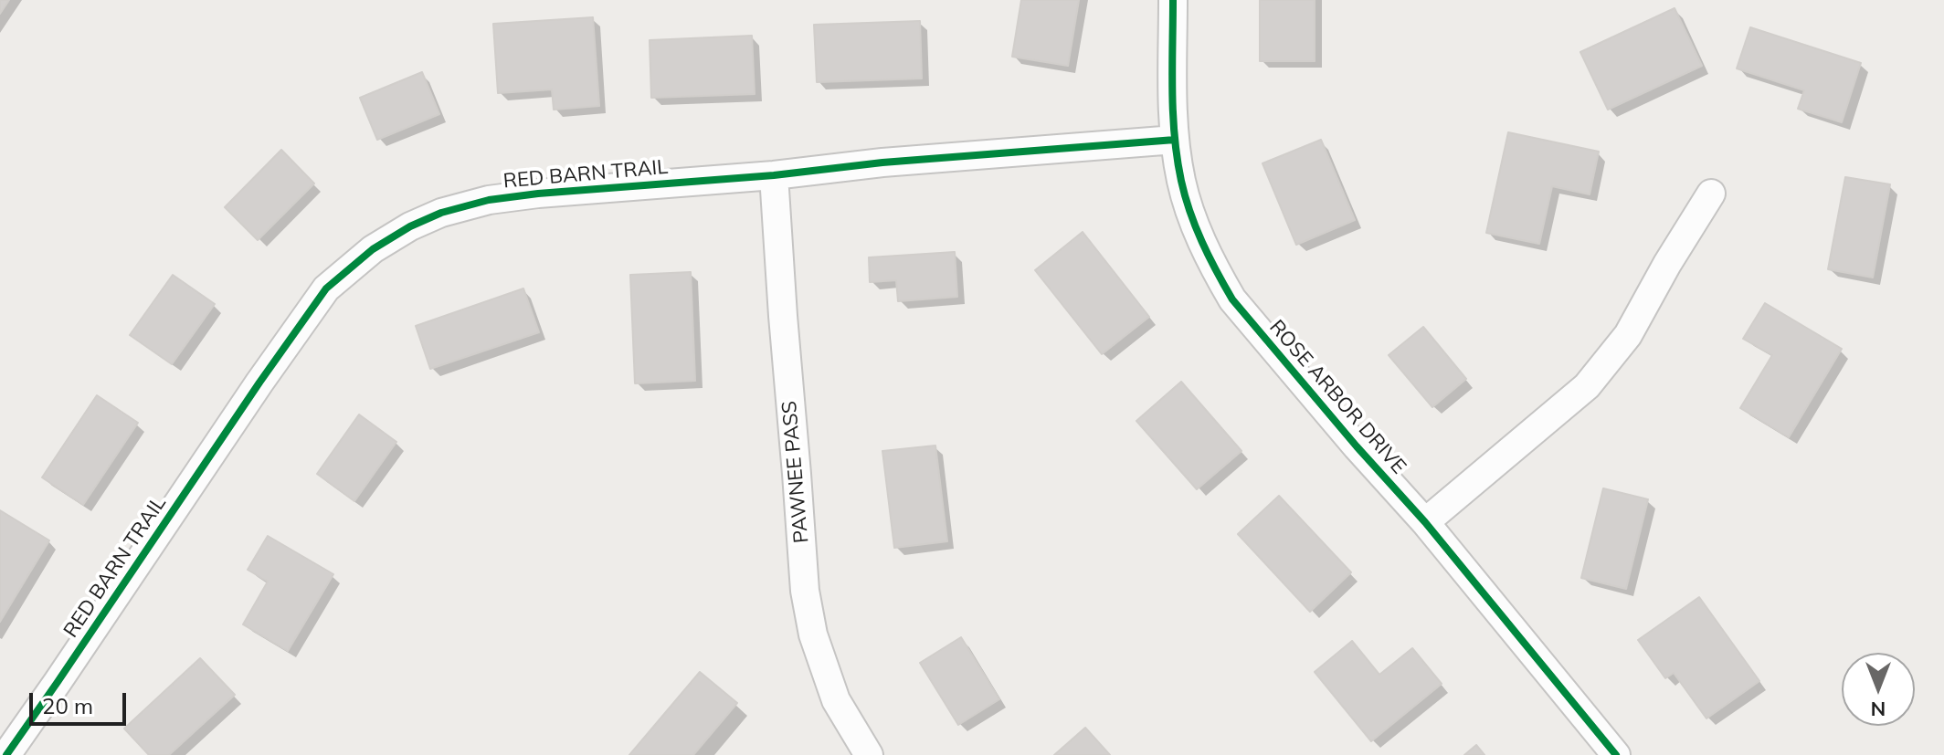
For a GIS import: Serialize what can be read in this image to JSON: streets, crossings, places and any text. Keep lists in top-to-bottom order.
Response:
{
  "streets": {
    "street": ["RED BARN TRAIL", "ROSE ARBOR DRIVE", "PAWNEE PASS"]
  },
  "crossings": [
    ["RED BARN TRAIL", "ROSE ARBOR DRIVE"],
    ["RED BARN TRAIL", "PAWNEE PASS"]
  ],
  "scale_bar": "20 m",
  "north": "bottom"
}
